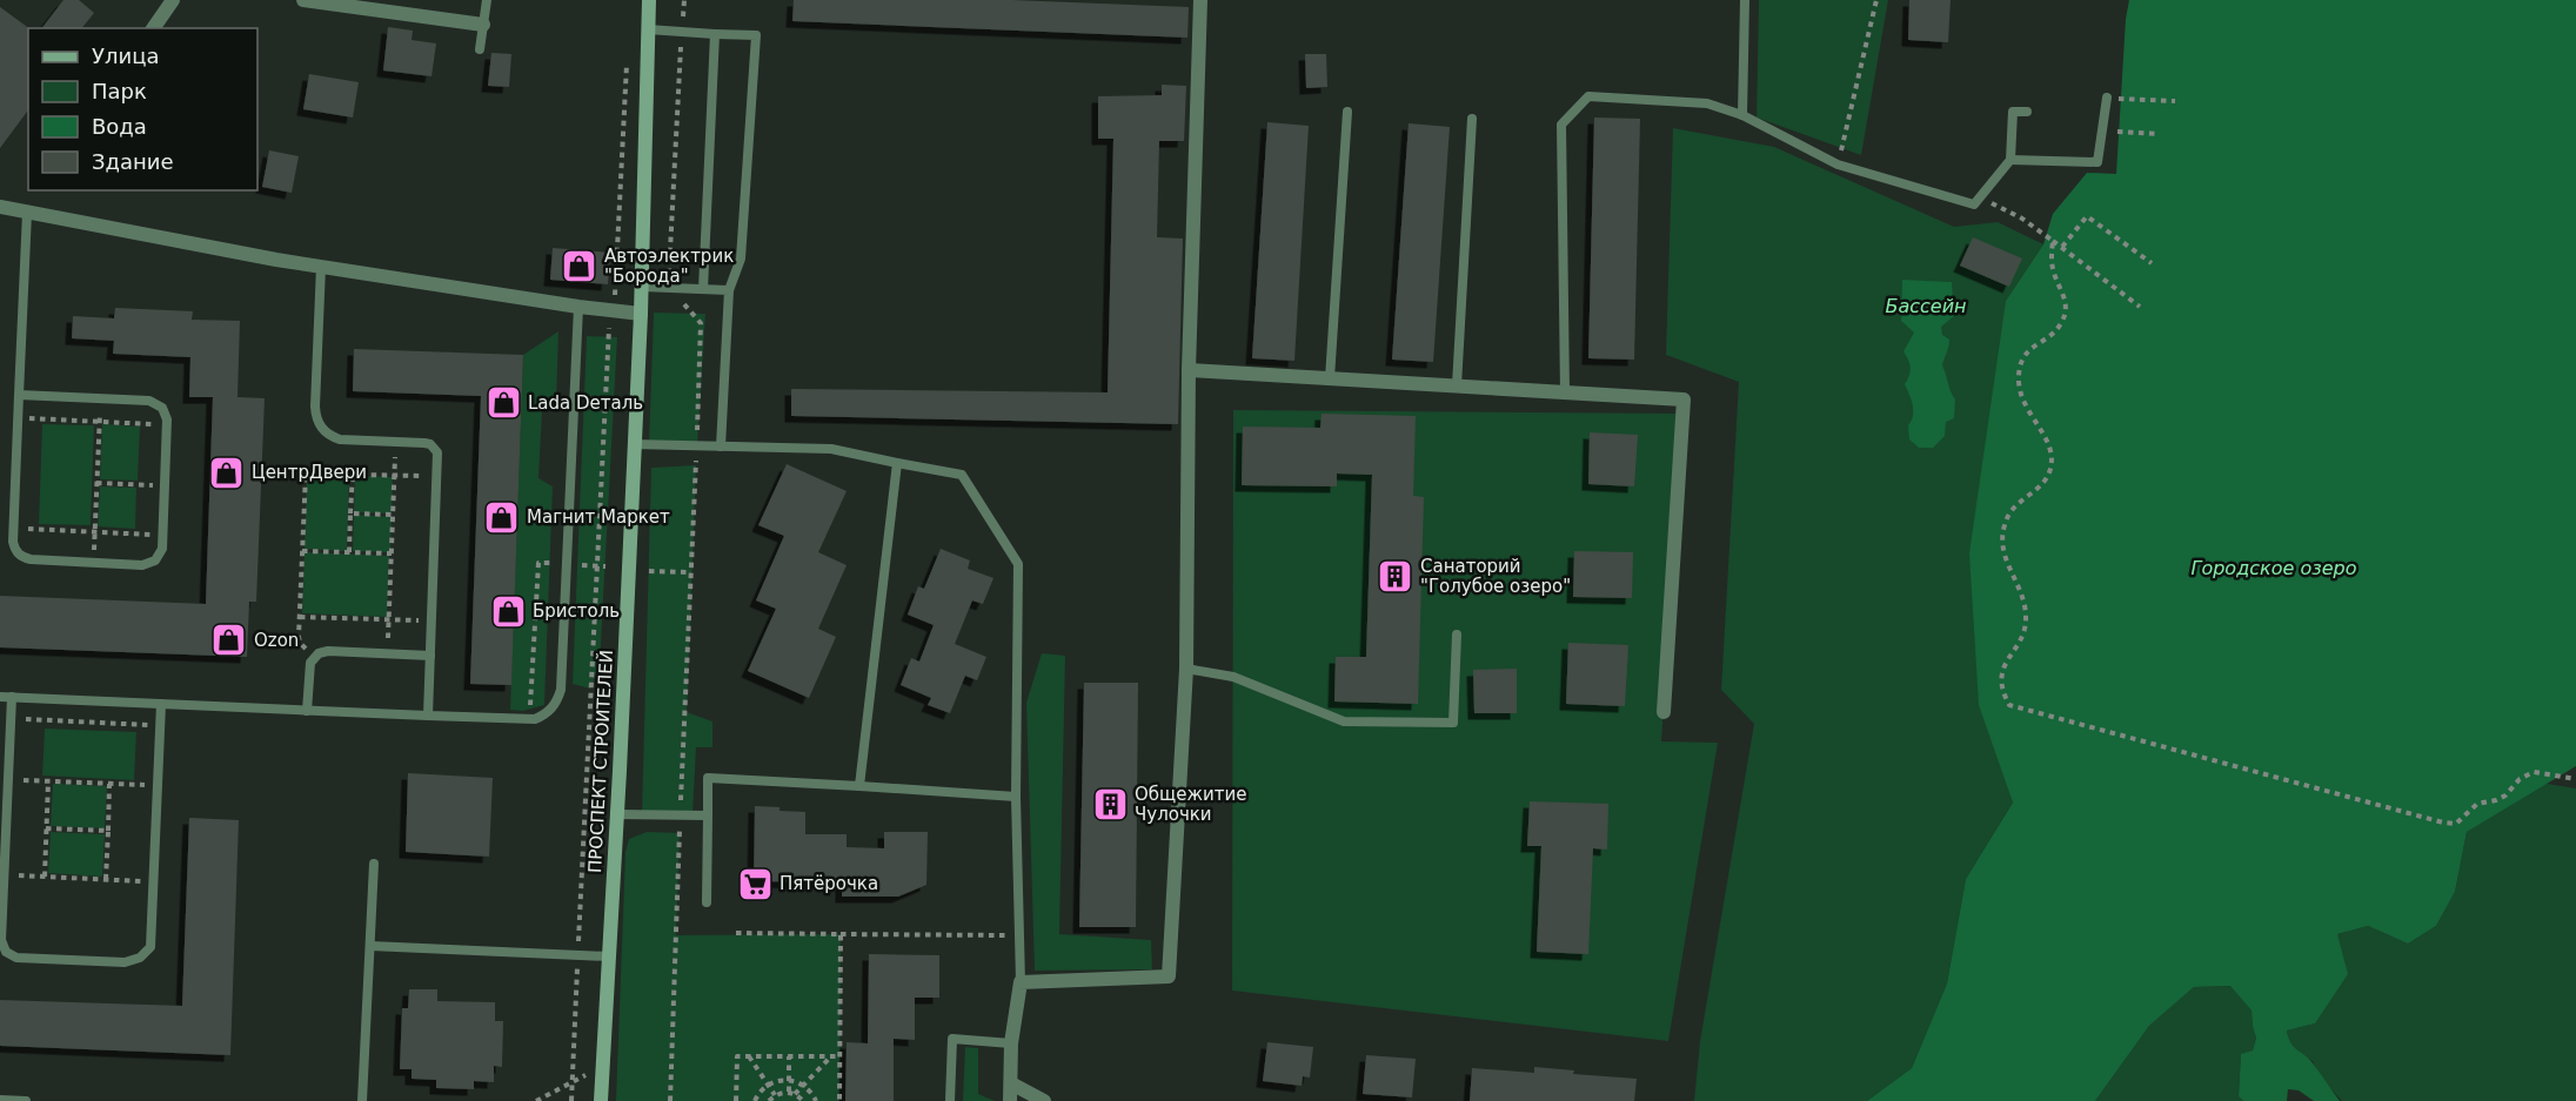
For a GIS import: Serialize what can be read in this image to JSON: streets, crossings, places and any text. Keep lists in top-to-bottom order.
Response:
{
  "streets": {
    "street": ["ПРОСПЕКТ СТРОИТЕЛЕЙ"]
  },
  "water": ["Бассейн", "Городское озеро"],
  "places": {
    "shop": [
      "Автоэлектрик \"Борода\"",
      "Lada Dеталь",
      "ЦентрДвери",
      "Магнит Маркет",
      "Бристоль",
      "Ozon"
    ],
    "building": ["Санаторий \"Голубое озеро\"", "Общежитие Чулочки"],
    "supermarket": ["Пятёрочка"]
  },
  "legend": [
    "Улица",
    "Парк",
    "Вода",
    "Здание"
  ]
}
